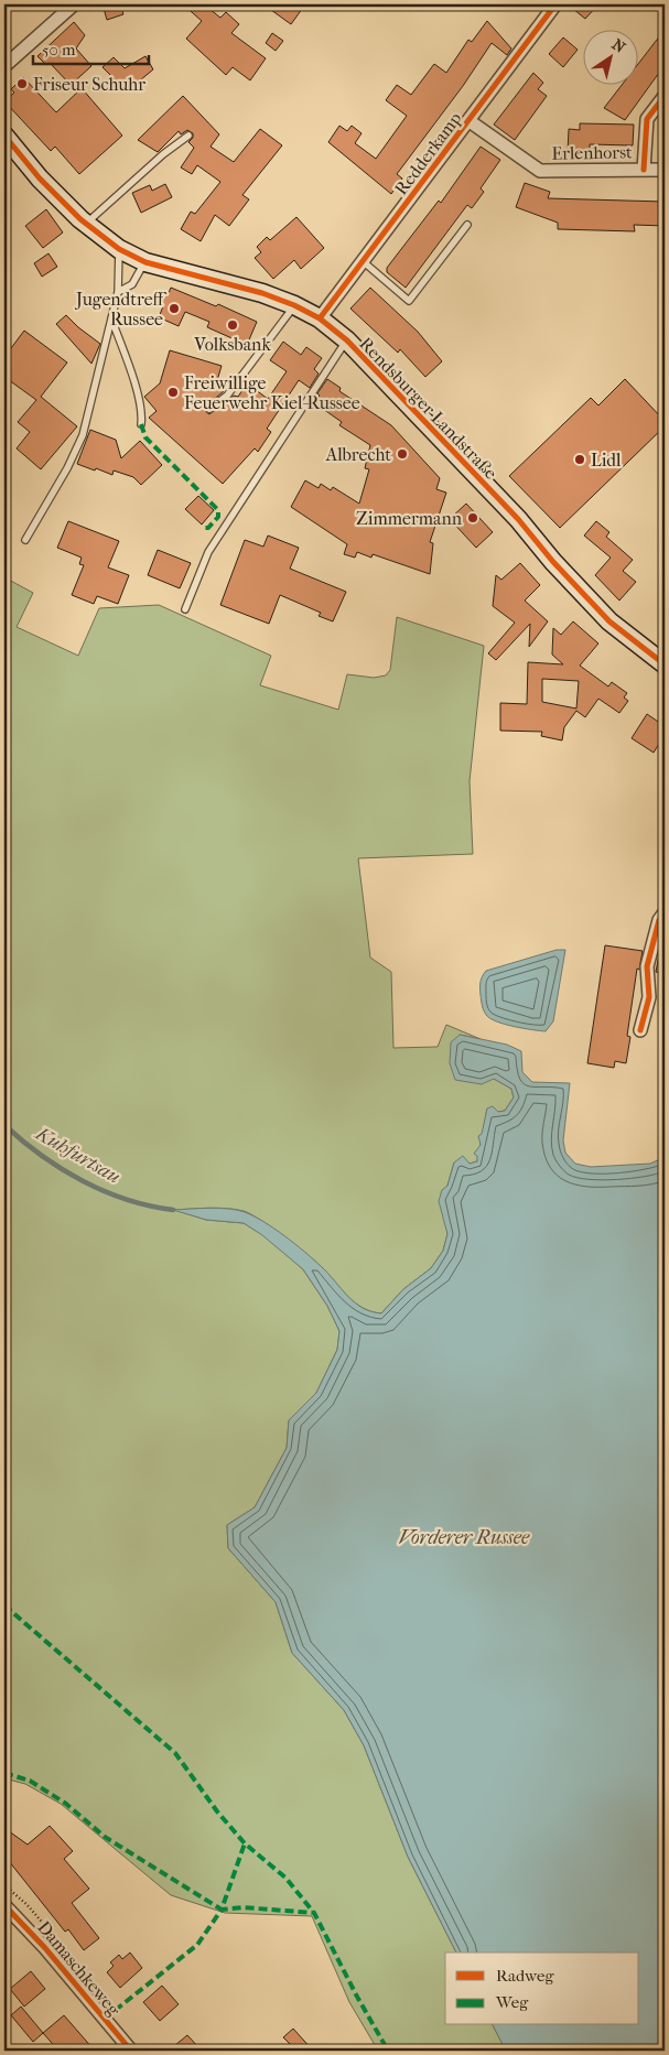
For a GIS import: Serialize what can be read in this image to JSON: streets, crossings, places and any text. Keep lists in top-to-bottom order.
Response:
{
  "streets": {
    "street": [
      "Erlenhorst",
      "Redderkamp",
      "Rendsburger Landstraße",
      "Damaschkeweg"
    ]
  },
  "crossings": [
    ["Erlenhorst", "Redderkamp"],
    ["Redderkamp", "Rendsburger Landstraße"]
  ],
  "water": ["Kuhfurtsau", "Vorderer Russee"],
  "places": [
    "Friseur Schuhr",
    "Jugendtreff Russee",
    "Volksbank",
    "Freiwillige Feuerwehr Kiel-Russee",
    "Albrecht",
    "Lidl",
    "Zimmermann"
  ],
  "legend": ["Radweg", "Weg"],
  "scale_bar": "50 m",
  "north": "top right"
}
